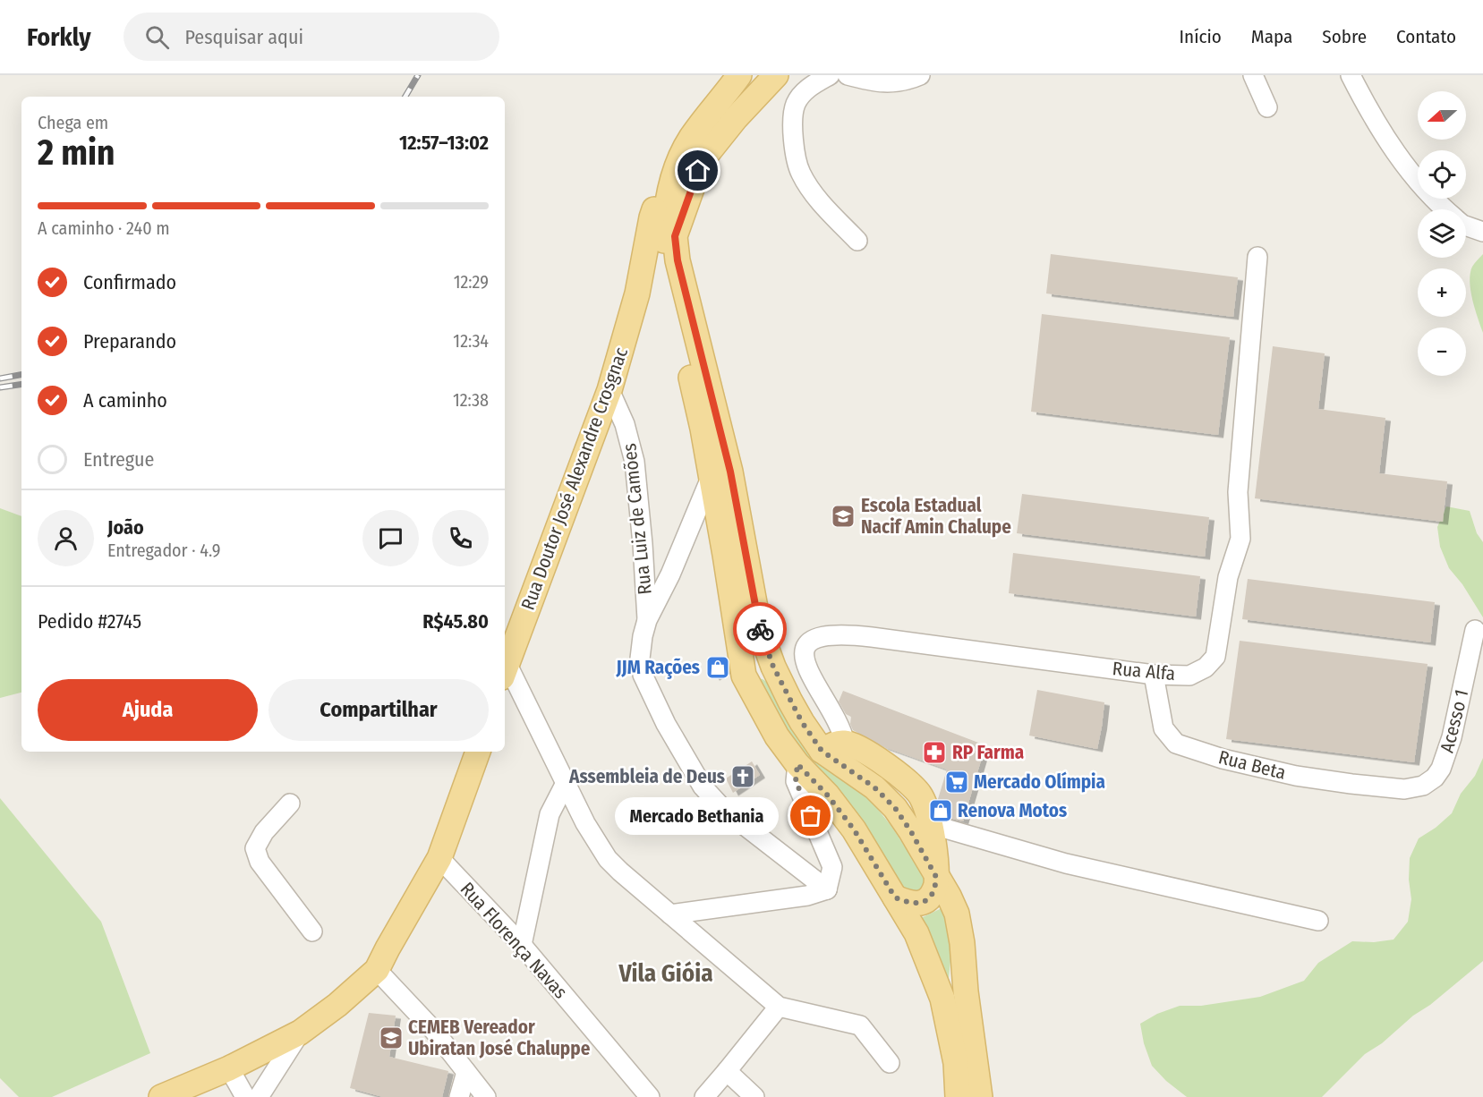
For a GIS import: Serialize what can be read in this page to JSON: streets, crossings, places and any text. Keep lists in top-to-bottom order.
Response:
{
  "streets": {
    "main road": ["Rua Doutor José Alexandre Crosgnac"],
    "street": [
      "Rua Luiz de Camões",
      "Rua Alfa",
      "Acesso 1",
      "Rua Beta",
      "Rua Florença Navas"
    ]
  },
  "crossings": [
    ["Rua Doutor José Alexandre Crosgnac", "Rua Luiz de Camões"],
    ["Rua Alfa", "Rua Beta"],
    ["Acesso 1", "Rua Beta"]
  ],
  "districts": ["Vila Gióia"],
  "places": {
    "school or university": ["Escola Estadual Nacif Amin Chalupe", "CEMEB Vereador Ubiratan José Chaluppe"],
    "shop": ["JJM Rações", "Renova Motos"],
    "pharmacy": ["RP Farma"],
    "church": ["Assembleia de Deus"],
    "supermarket": ["Mercado Olímpia"],
    "other": ["Mercado Bethania"]
  },
  "north": "left",
  "page": {
    "header": "Forkly",
    "search": "Pesquisar aqui",
    "nav": [
      "Início",
      "Mapa",
      "Sobre",
      "Contato"
    ],
    "map_buttons": ["+", "−"],
    "heading": ["2 min", "Chega em", "12:57–13:02"],
    "panel": [
      "João",
      "Entregador · 4.9",
      "Pedido #2745",
      "R$45.80"
    ],
    "bar": "A caminho · 240 m",
    "list": [
      ["Confirmado", "12:29"],
      ["Preparando", "12:34"],
      ["A caminho", "12:38"],
      "Entregue"
    ],
    "buttons": ["Ajuda", "Compartilhar"],
    "bubble": "Mercado Bethania"
  }
}
